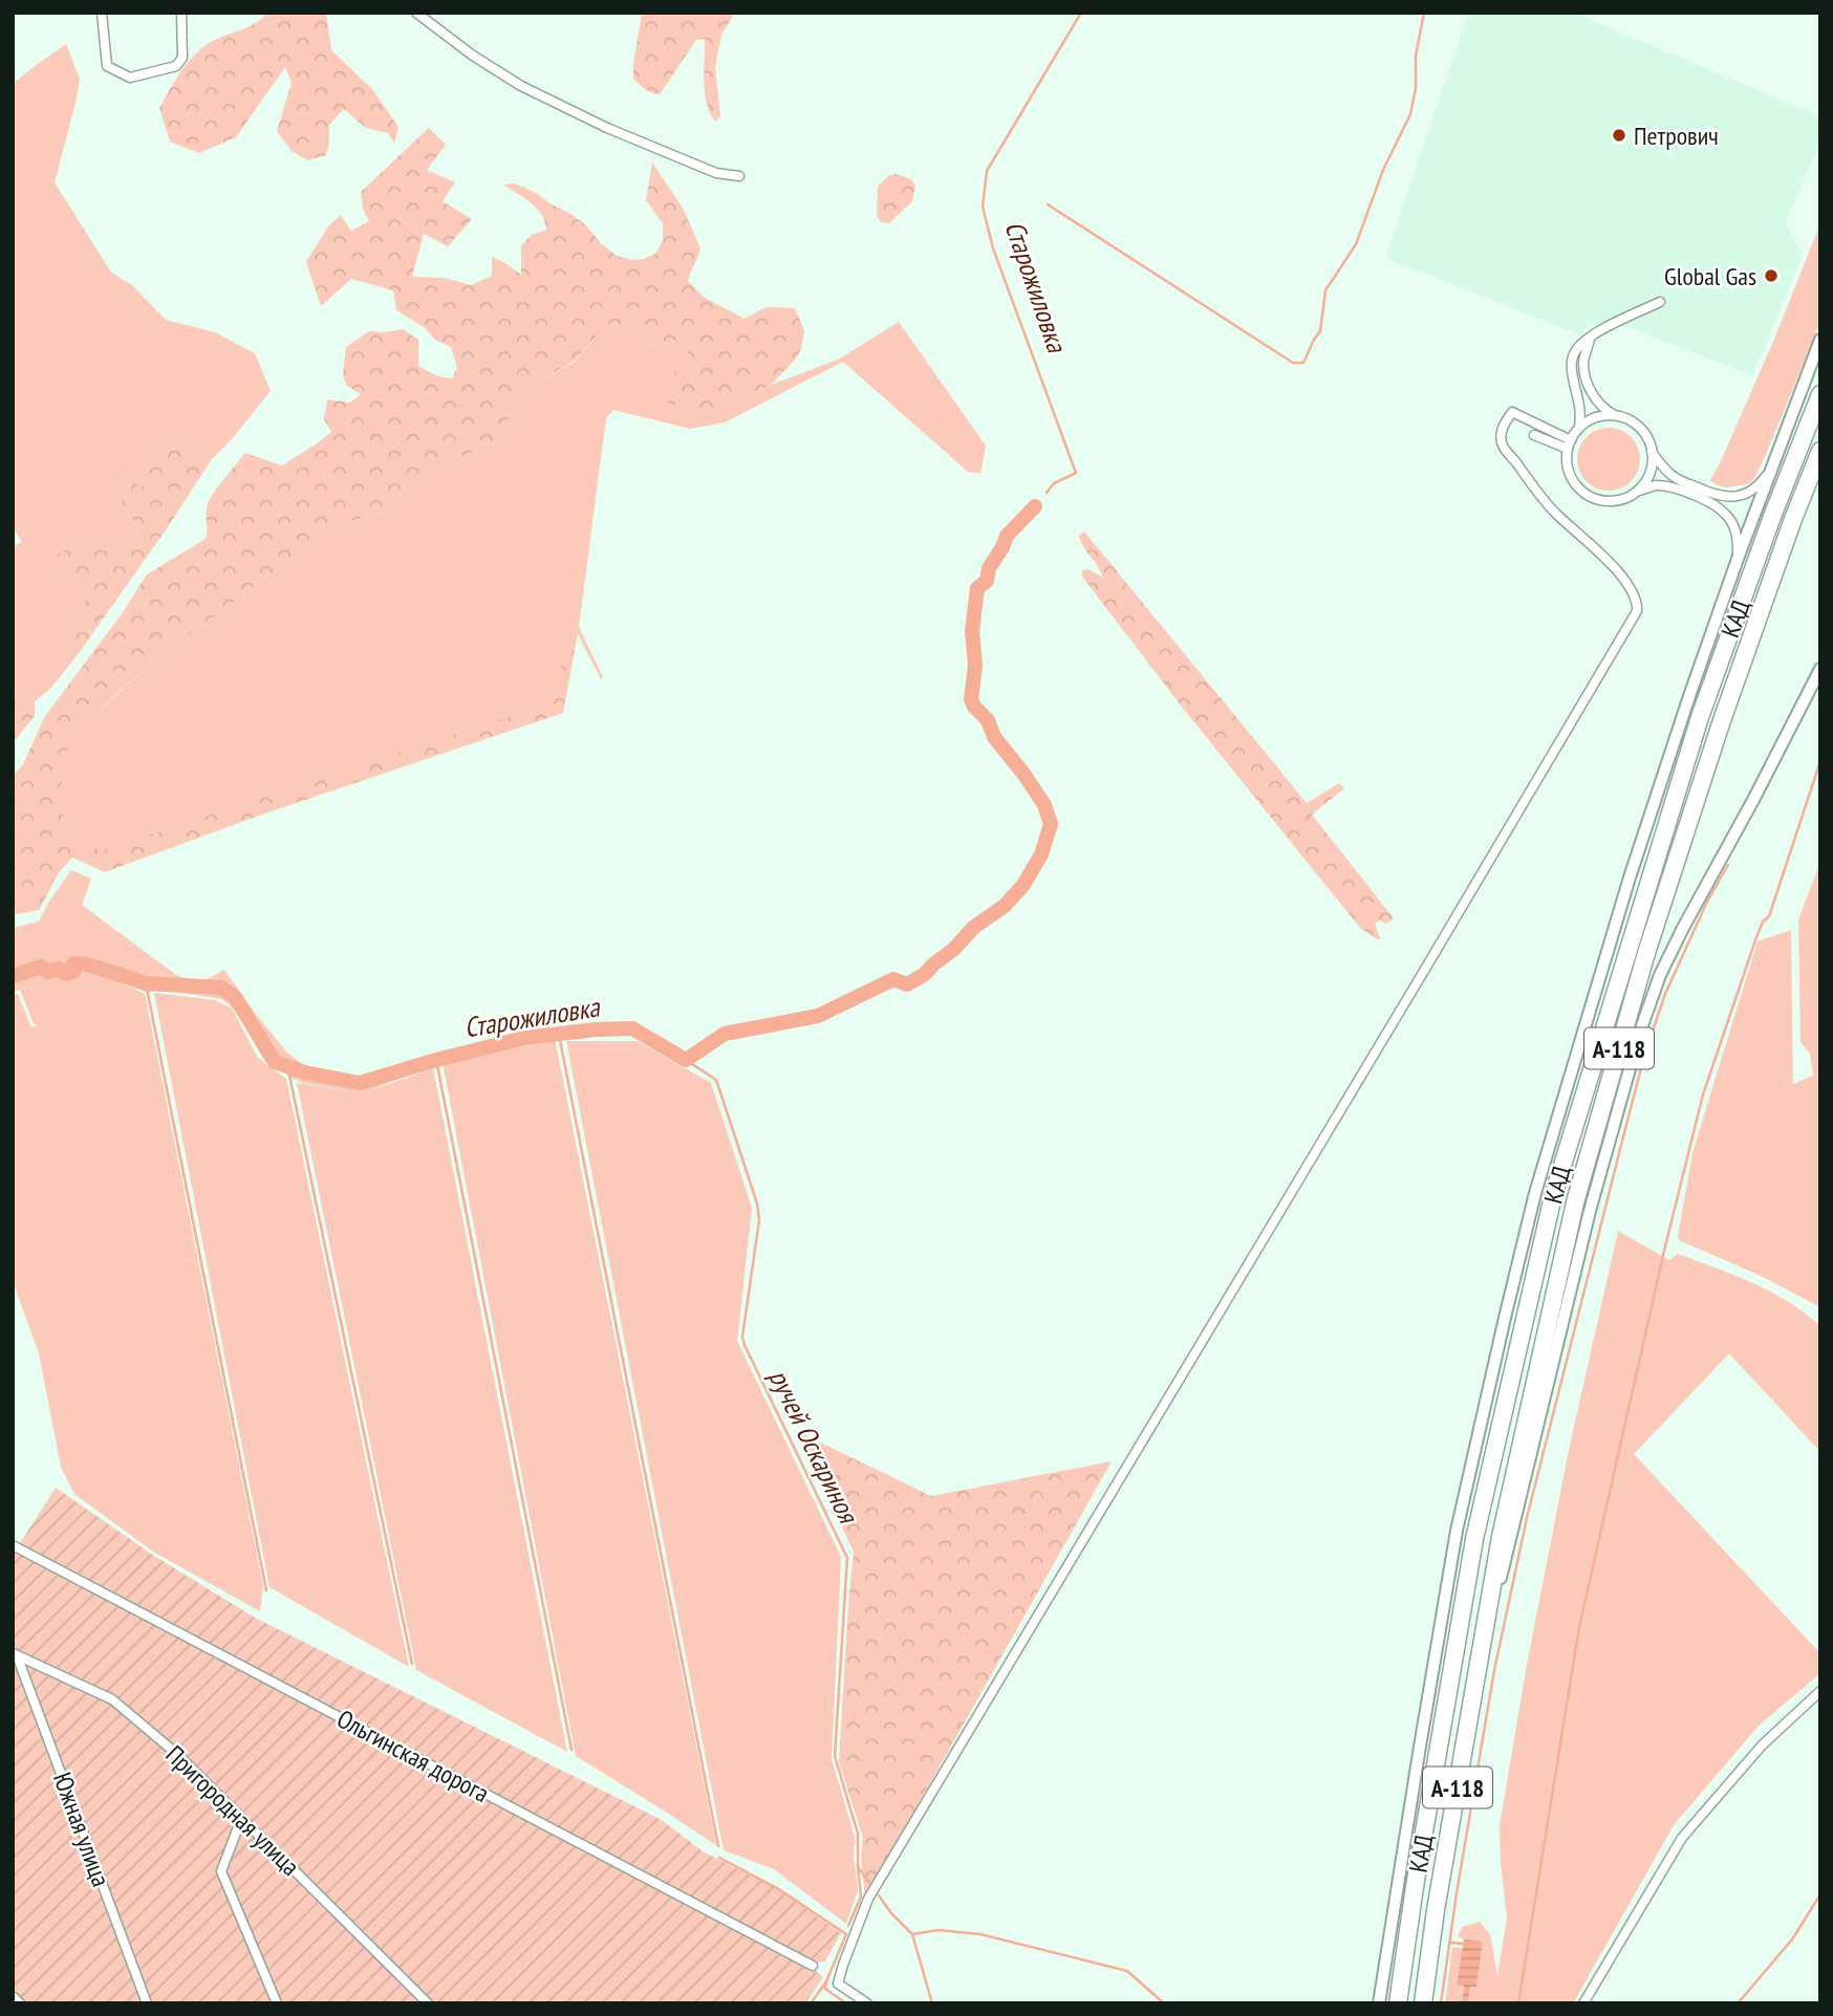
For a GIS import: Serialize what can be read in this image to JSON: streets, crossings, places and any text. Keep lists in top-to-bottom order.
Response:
{
  "streets": {
    "highway": ["КАД", "А-118"],
    "street": ["Ольгинская дорога", "Пригородная улица", "Южная улица"]
  },
  "crossings": [
    ["Пригородная улица", "Южная улица"]
  ],
  "water": ["Старожиловка", "ручей Оскариноя"],
  "places": ["Петрович", "Global Gas"]
}
